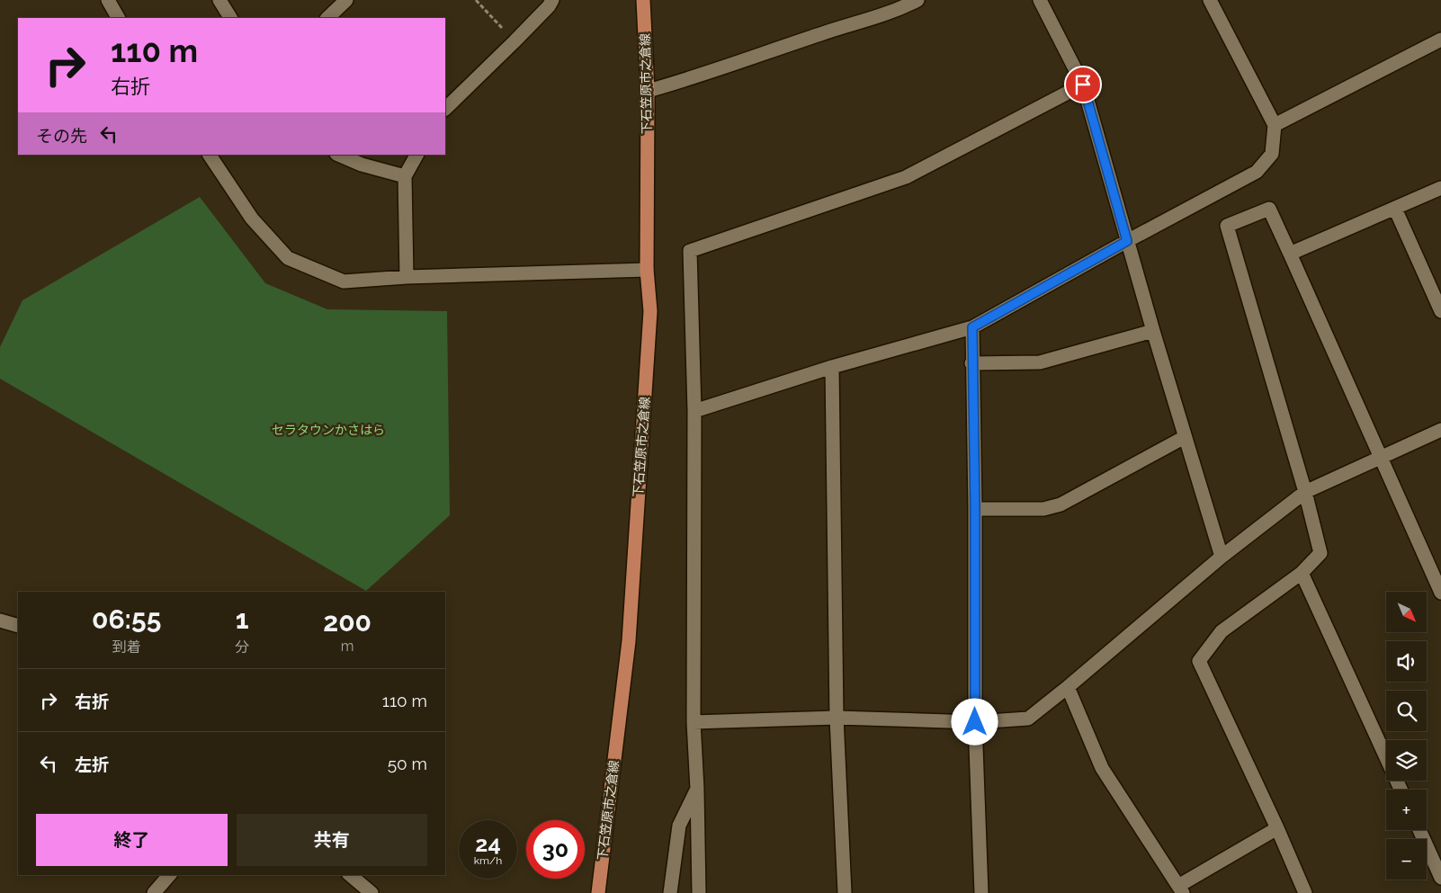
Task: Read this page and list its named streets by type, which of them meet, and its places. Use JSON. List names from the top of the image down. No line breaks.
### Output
{"streets":{"main road":["下石笠原市之倉線"]},"parks":["セラタウンかさはら"],"north":"bottom right","page":{"turn":["110 m","右折"],"then":"その先","map_buttons":["+","−"],"eta":["06:55","到着","1","分","200","m"],"list":[{"name":"右折","value":"110 m"},{"name":"左折","value":"50 m"}],"buttons":["終了","共有"],"speed":"24 km/h","limit":"30"}}
